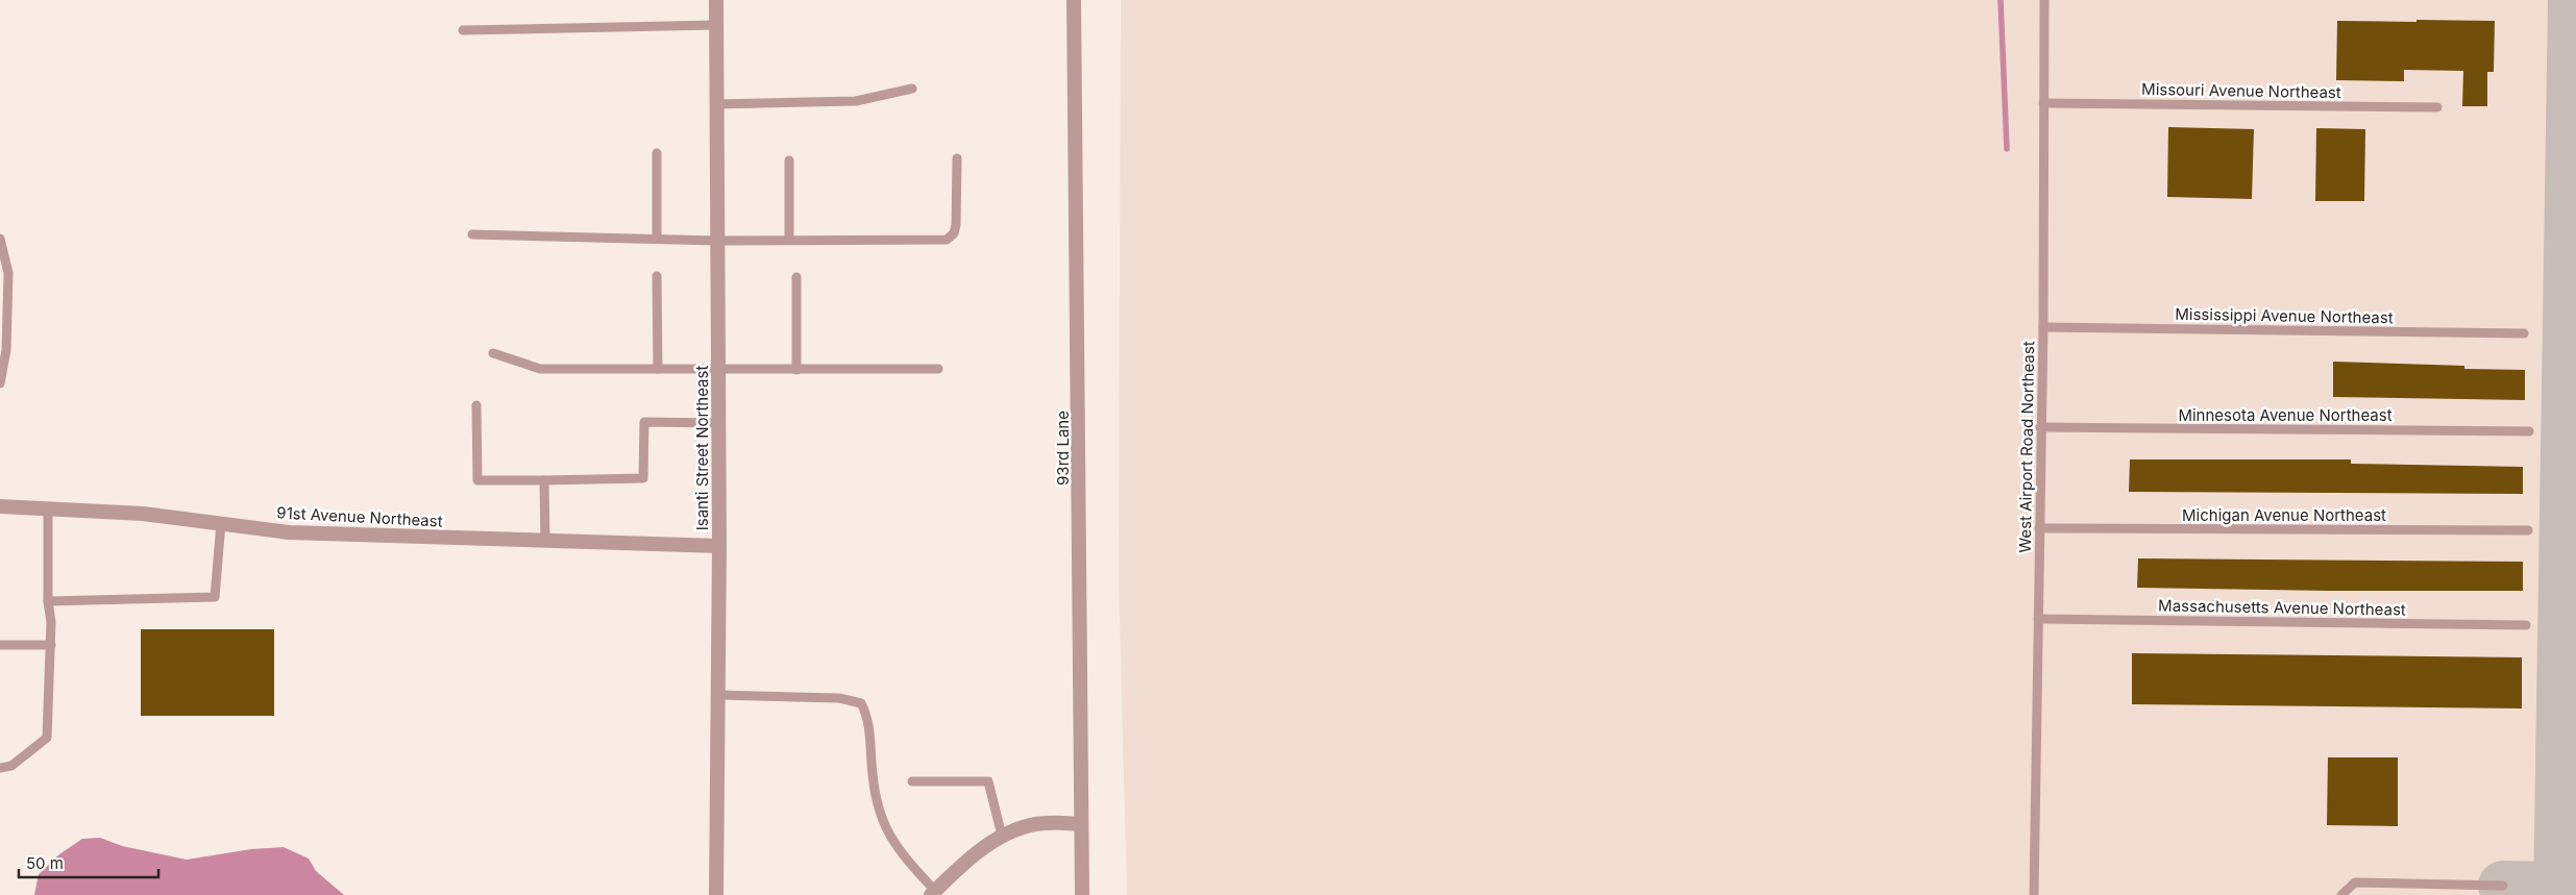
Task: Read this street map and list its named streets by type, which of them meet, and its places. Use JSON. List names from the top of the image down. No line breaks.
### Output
{"streets":{"street":["Isanti Street Northeast","93rd Lane","91st Avenue Northeast"],"lane":["Missouri Avenue Northeast","Mississippi Avenue Northeast","Minnesota Avenue Northeast","West Airport Road Northeast","Michigan Avenue Northeast","Massachusetts Avenue Northeast"]},"crossings":[["Missouri Avenue Northeast","West Airport Road Northeast"],["Mississippi Avenue Northeast","West Airport Road Northeast"],["Minnesota Avenue Northeast","West Airport Road Northeast"],["West Airport Road Northeast","Michigan Avenue Northeast"],["West Airport Road Northeast","Massachusetts Avenue Northeast"],["Isanti Street Northeast","91st Avenue Northeast"]],"scale_bar":"50 m"}
